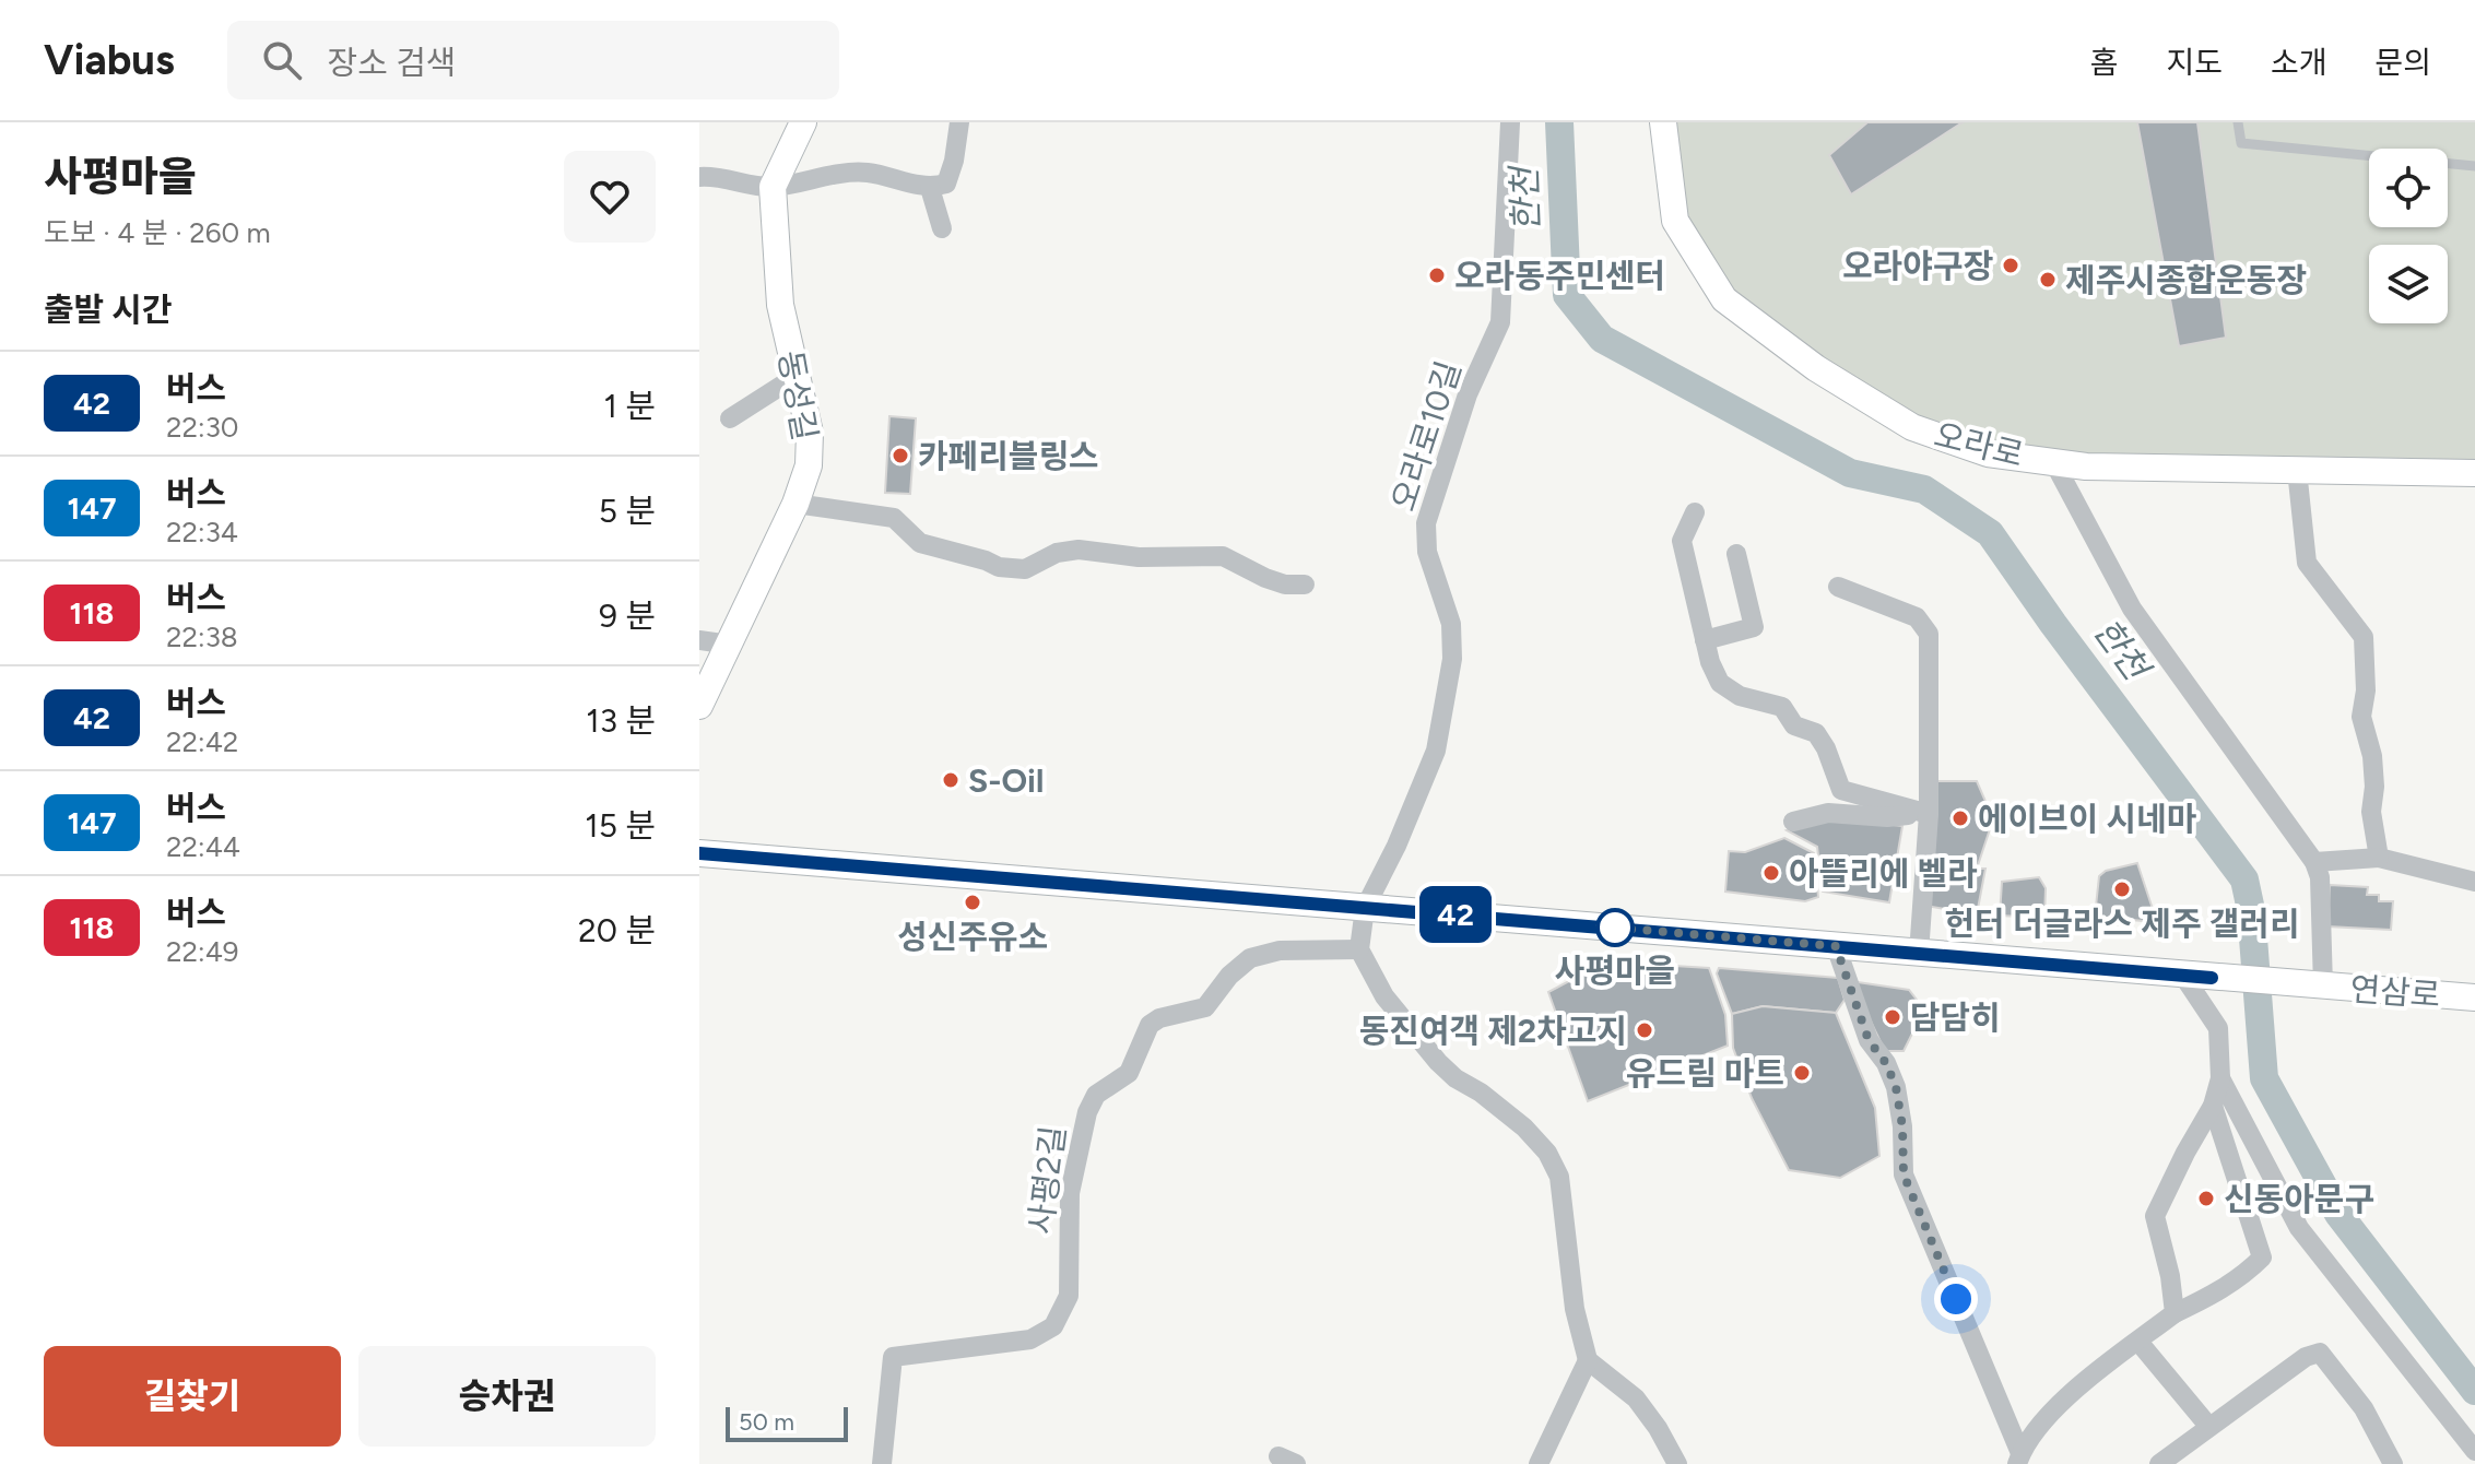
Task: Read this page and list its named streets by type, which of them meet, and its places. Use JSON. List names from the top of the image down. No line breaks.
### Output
{"streets":{"main road":["동성길","오라로","연삼로"],"street":["오라로10길","사평2길"]},"crossings":[["오라로10길","사평2길"]],"water":["한천"],"places":["오라야구장","오라동주민센터","제주시종합운동장","카페리블링스","S-Oil","에이브이 시네마","아뜰리에 벨라","헌터 더글라스 제주 갤러리","성신주유소","사평마을","담담히","동진여객 제2차고지","유드림 마트","신동아문구"],"lines":["bus line 42"],"scale_bar":"50 m","page":{"header":"Viabus","search":"장소 검색","nav":["홈","지도","소개","문의"],"heading":[["사평마을","도보 · 4 분 · 260 m"],"출발 시간"],"on_map":"42","list":[{"mark":"42","name":"버스","note":"22:30","value":"1 분"},{"mark":"147","name":"버스","note":"22:34","value":"5 분"},{"mark":"118","name":"버스","note":"22:38","value":"9 분"},{"mark":"42","name":"버스","note":"22:42","value":"13 분"},{"mark":"147","name":"버스","note":"22:44","value":"15 분"},{"mark":"118","name":"버스","note":"22:49","value":"20 분"}],"buttons":["길찾기","승차권"],"scale":"50 m"}}
